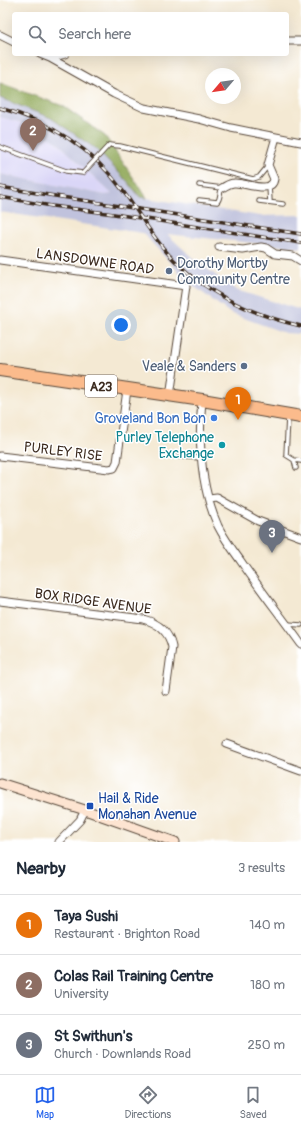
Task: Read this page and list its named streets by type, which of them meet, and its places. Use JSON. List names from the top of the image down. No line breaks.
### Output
{"streets":{"highway":["A23"],"street":["LANSDOWNE ROAD","PURLEY RISE","BOX RIDGE AVENUE"]},"crossings":[["LANSDOWNE ROAD","A23"],["A23","PURLEY RISE"]],"places":{"other":["Dorothy Mortby Community Centre","Veale & Sanders","Groveland Bon Bon","Purley Telephone Exchange"],"transit":["Hail & Ride Monahan Avenue"]},"north":"bottom left","page":{"search":"Search here","pins":["2","1","3"],"heading":["Nearby","3 results"],"list":[{"mark":"1","name":"Taya Sushi","note":"Restaurant · Brighton Road","value":"140 m"},{"mark":"2","name":"Colas Rail Training Centre","note":"University","value":"180 m"},{"mark":"3","name":"St Swithun's","note":"Church · Downlands Road","value":"250 m"}],"nav":["Map","Directions","Saved"]}}
